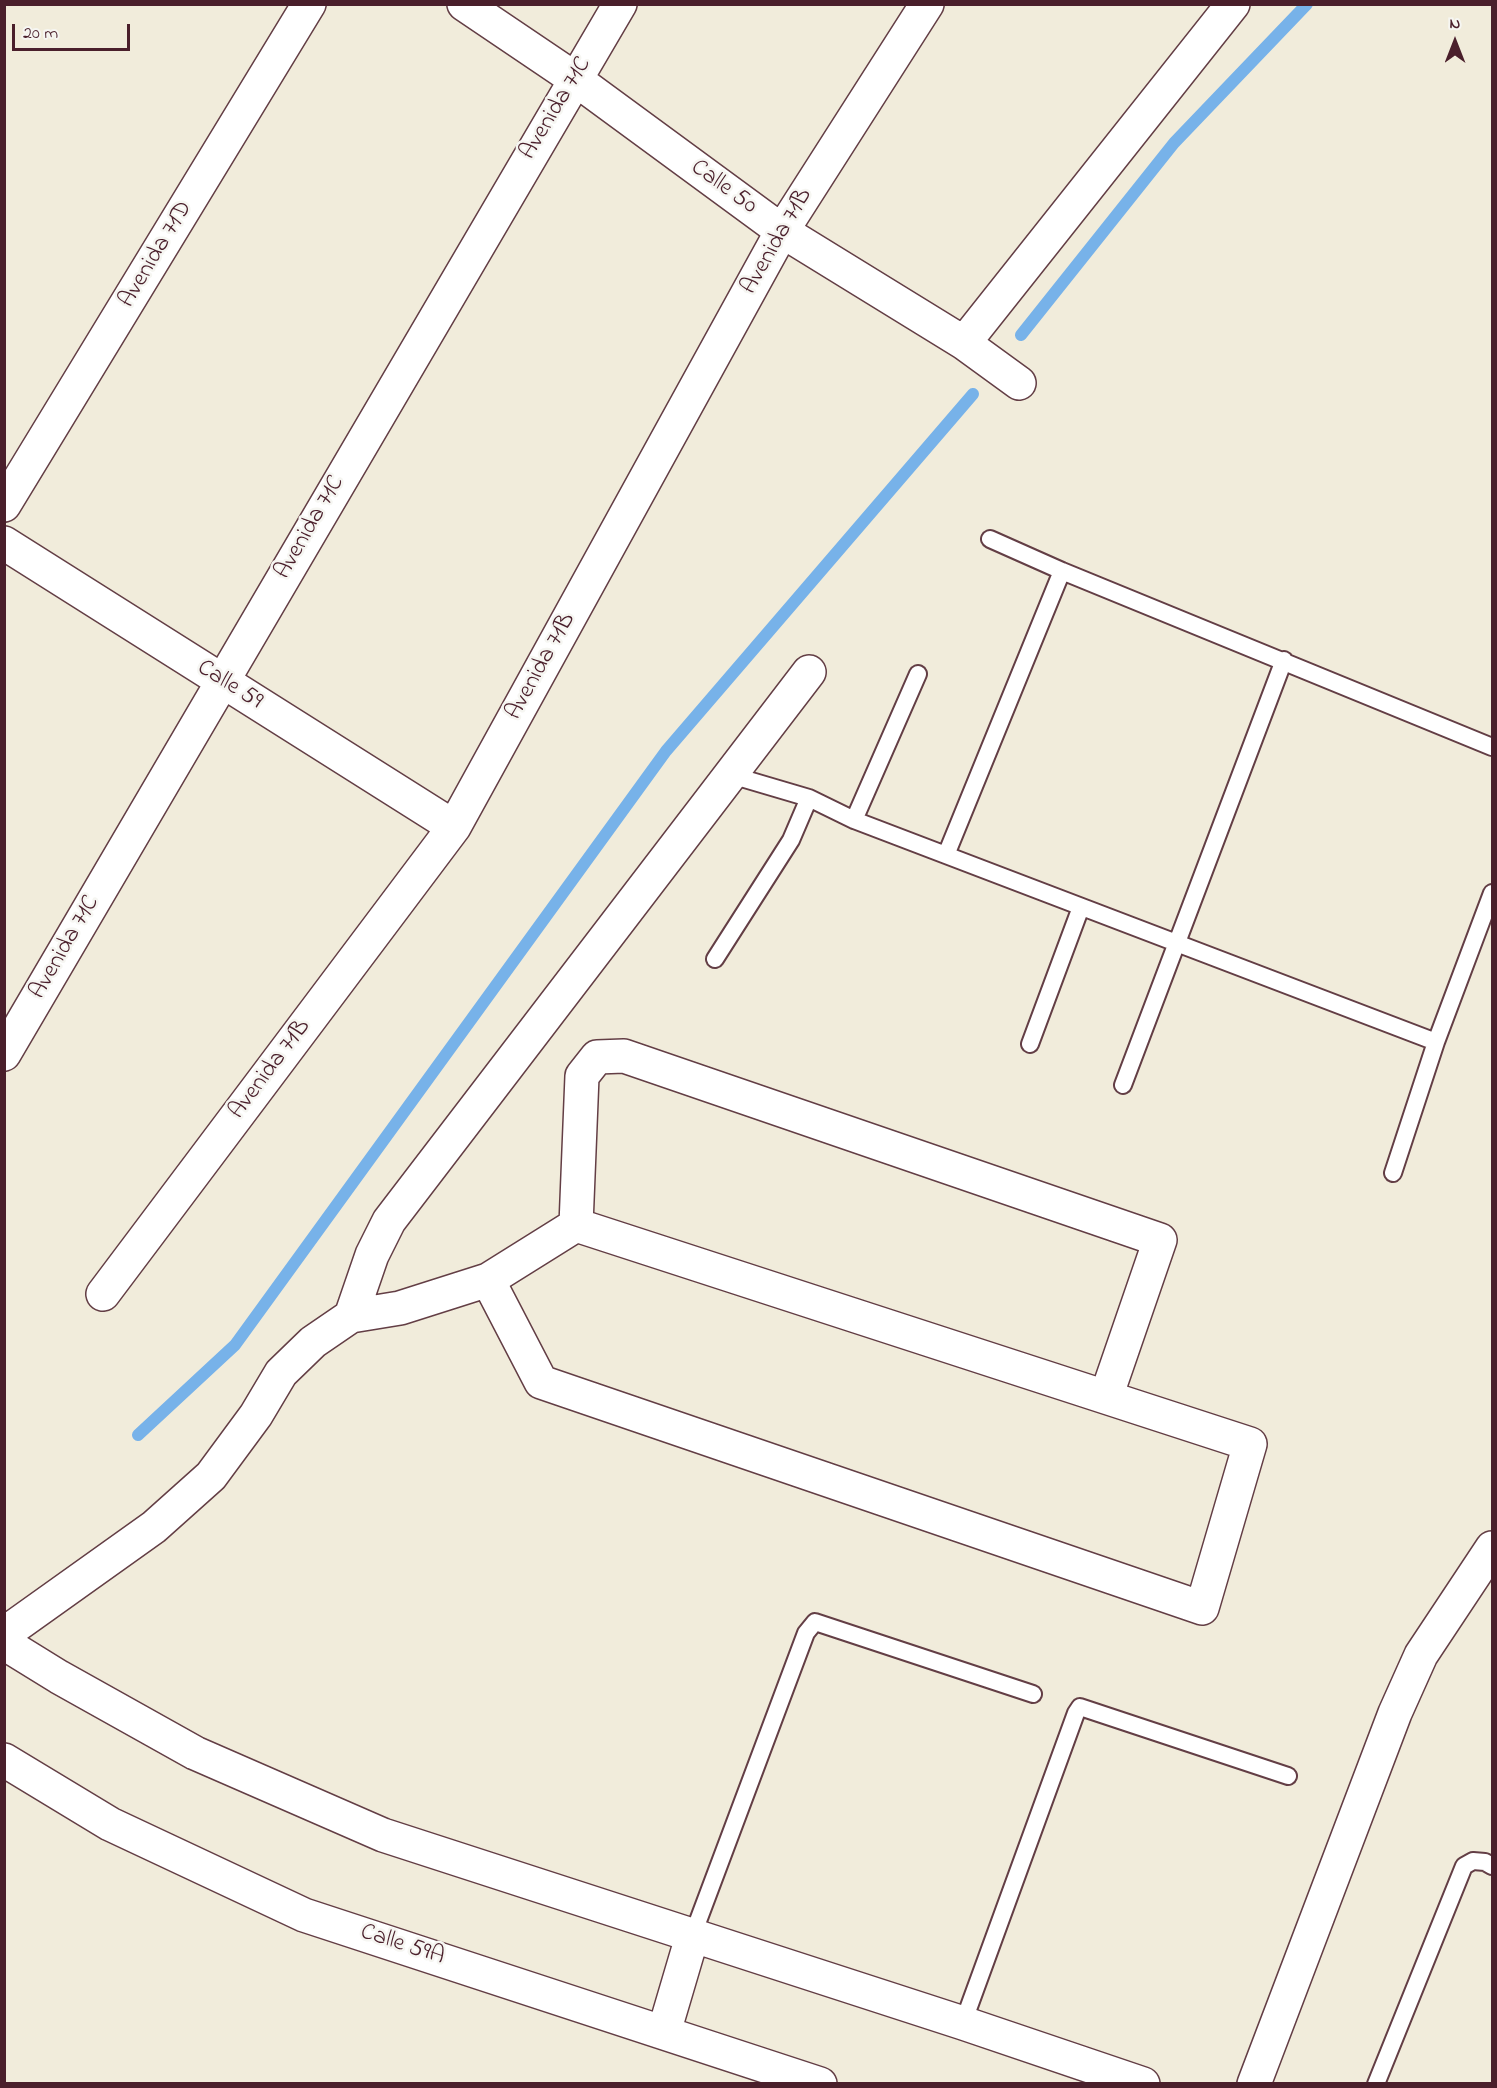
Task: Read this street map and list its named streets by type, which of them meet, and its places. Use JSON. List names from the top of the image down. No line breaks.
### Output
{"streets":{"street":["Avenida 71C","Calle 50","Avenida 71B","Avenida 71D","Calle 59","Calle 59A"]},"crossings":[["Avenida 71C","Calle 50"],["Avenida 71C","Calle 59"],["Calle 50","Avenida 71B"],["Avenida 71B","Calle 59"]],"scale_bar":"20 m","north":"top"}
